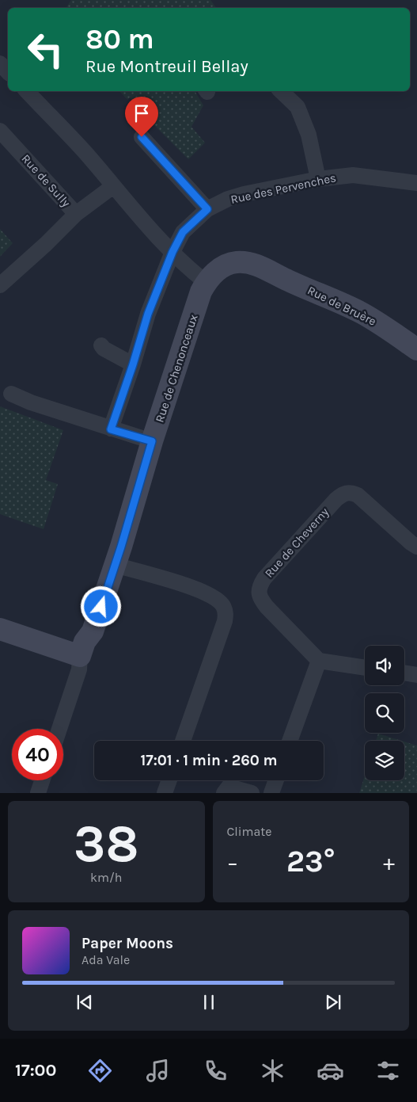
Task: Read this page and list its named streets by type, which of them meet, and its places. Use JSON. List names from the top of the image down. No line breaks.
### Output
{"streets":{"street":["Rue de Sully","Rue des Pervenches","Rue de Bruère","Rue de Chenonceaux","Rue de Cheverny"]},"crossings":[["Rue de Bruère","Rue de Chenonceaux"]],"page":{"turn":["80 m","Rue Montreuil Bellay"],"limit":"40","trip":"17:01 · 1 min · 260 m","tile":[["38","km/h"],"Climate"],"heat":["−","23°","+"],"song":["Paper Moons","Ada Vale"],"tabs":"17:00"}}
